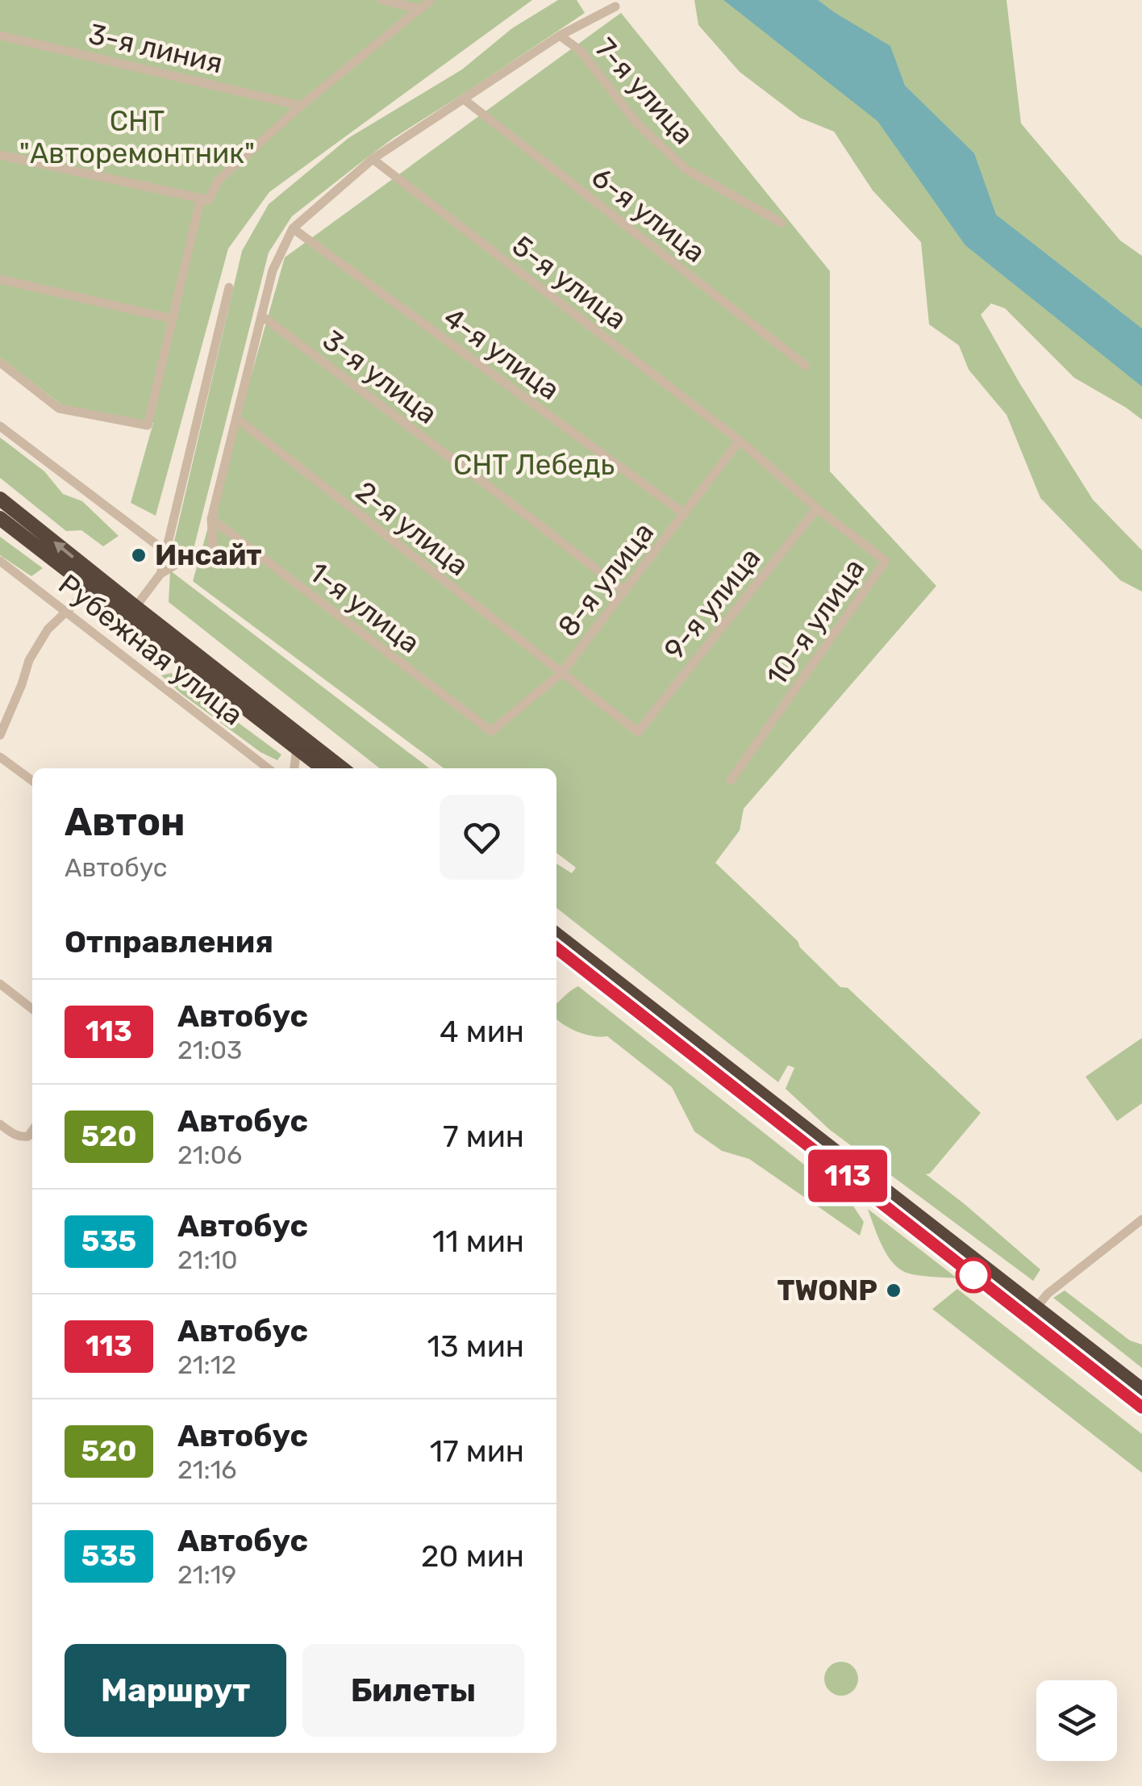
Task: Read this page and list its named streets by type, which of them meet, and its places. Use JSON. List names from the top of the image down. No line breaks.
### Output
{"streets":{"street":["3-я линия","7-я улица","6-я улица","5-я улица","4-я улица","3-я улица","2-я улица","8-я улица","9-я улица","1-я улица","10-я улица","Рубежная улица"]},"crossings":[["5-я улица","8-я улица"],["4-я улица","8-я улица"],["3-я улица","8-я улица"],["2-я улица","8-я улица"],["2-я улица","9-я улица"],["8-я улица","9-я улица"],["8-я улица","1-я улица"],["9-я улица","10-я улица"]],"parks":["СНТ \"Авторемонтник\"","СНТ Лебедь"],"places":["Инсайт","TWONP"],"lines":["bus line 113"],"page":{"on_map":"113","heading":[["Автон","Автобус"],"Отправления"],"list":[{"mark":"113","name":"Автобус","note":"21:03","value":"4 мин"},{"mark":"520","name":"Автобус","note":"21:06","value":"7 мин"},{"mark":"535","name":"Автобус","note":"21:10","value":"11 мин"},{"mark":"113","name":"Автобус","note":"21:12","value":"13 мин"},{"mark":"520","name":"Автобус","note":"21:16","value":"17 мин"},{"mark":"535","name":"Автобус","note":"21:19","value":"20 мин"}],"buttons":["Маршрут","Билеты"]}}
